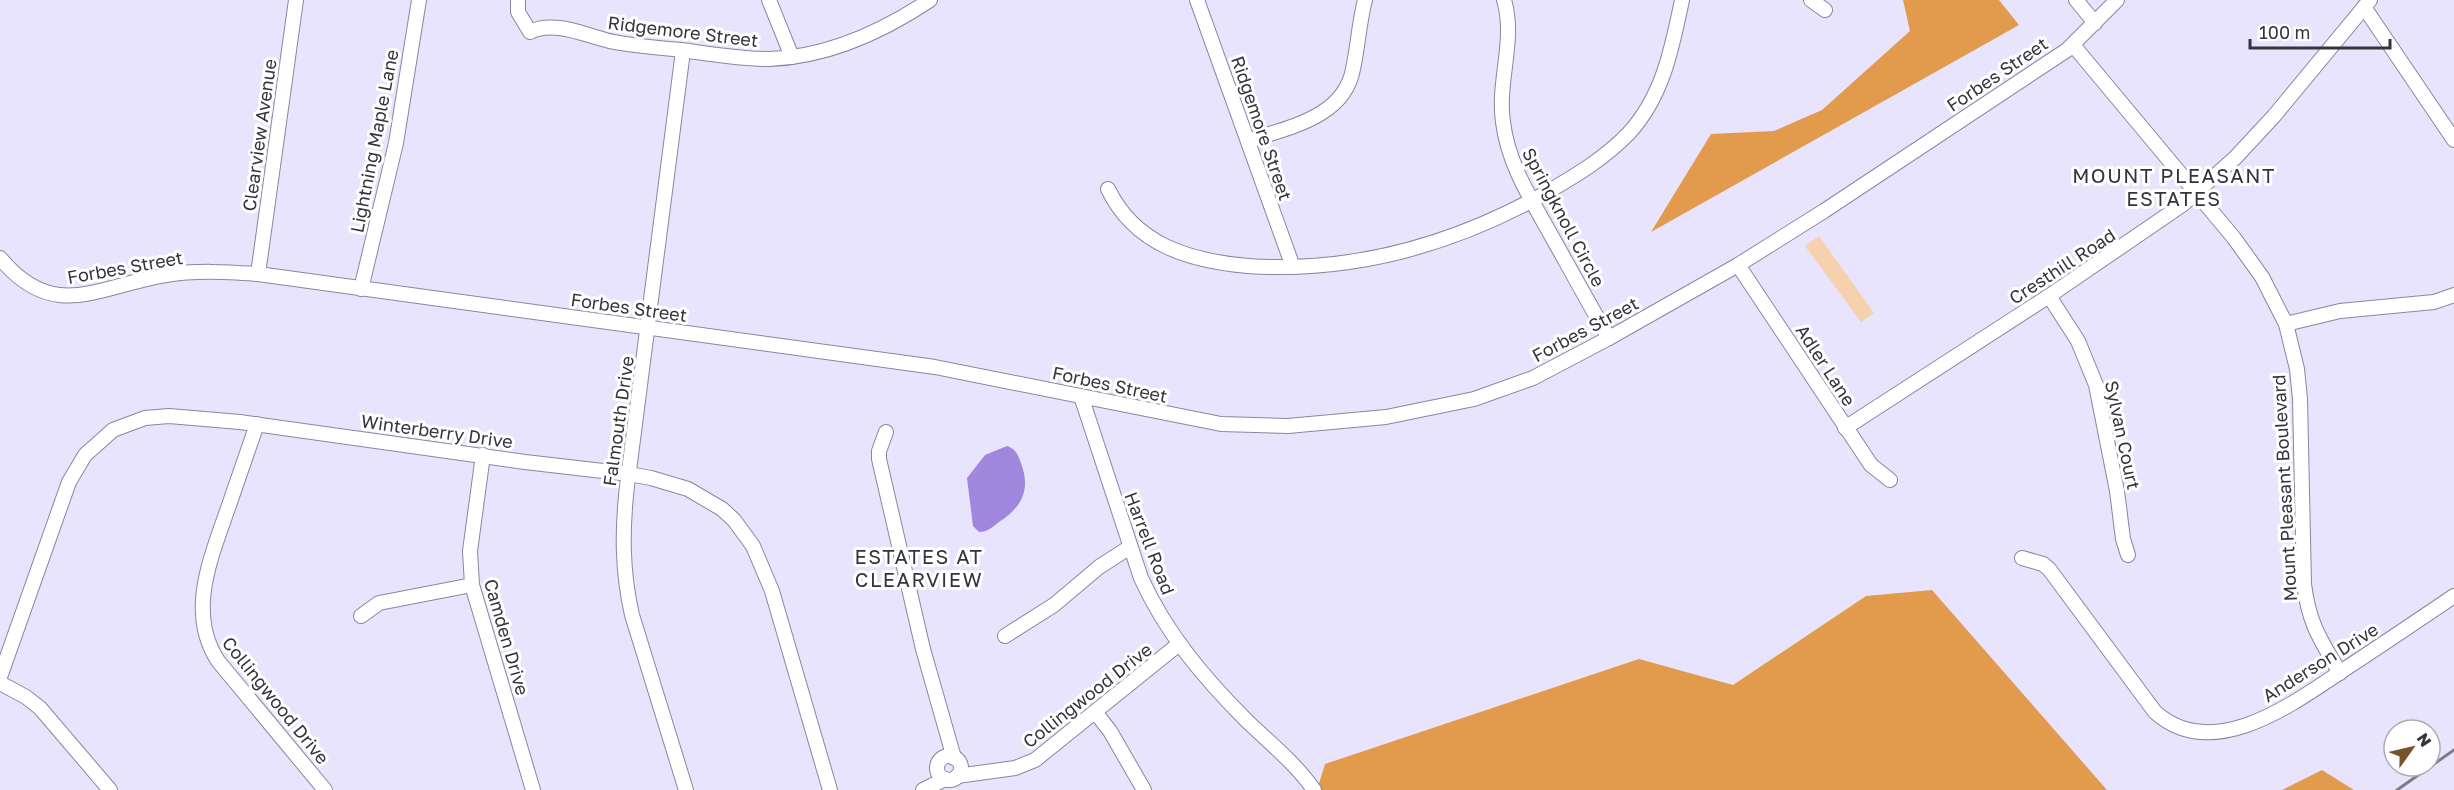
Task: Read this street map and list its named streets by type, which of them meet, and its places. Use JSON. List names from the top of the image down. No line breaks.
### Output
{"streets":{"street":["Ridgemore Street","Forbes Street","Clearview Avenue","Lightning Maple Lane","Springknoll Circle","Cresthill Road","Adler Lane","Falmouth Drive","Winterberry Drive","Sylvan Court","Mount Pleasant Boulevard","Harrell Road","Camden Drive","Anderson Drive","Collingwood Drive"]},"crossings":[["Ridgemore Street","Falmouth Drive"],["Forbes Street","Clearview Avenue"],["Forbes Street","Lightning Maple Lane"],["Forbes Street","Springknoll Circle"],["Forbes Street","Adler Lane"],["Forbes Street","Falmouth Drive"],["Forbes Street","Mount Pleasant Boulevard"],["Forbes Street","Harrell Road"],["Cresthill Road","Adler Lane"],["Cresthill Road","Sylvan Court"],["Cresthill Road","Mount Pleasant Boulevard"],["Falmouth Drive","Winterberry Drive"],["Winterberry Drive","Camden Drive"],["Winterberry Drive","Collingwood Drive"],["Mount Pleasant Boulevard","Anderson Drive"],["Harrell Road","Collingwood Drive"]],"districts":["MOUNT PLEASANT ESTATES","ESTATES AT CLEARVIEW"],"scale_bar":"100 m","north":"top right"}
